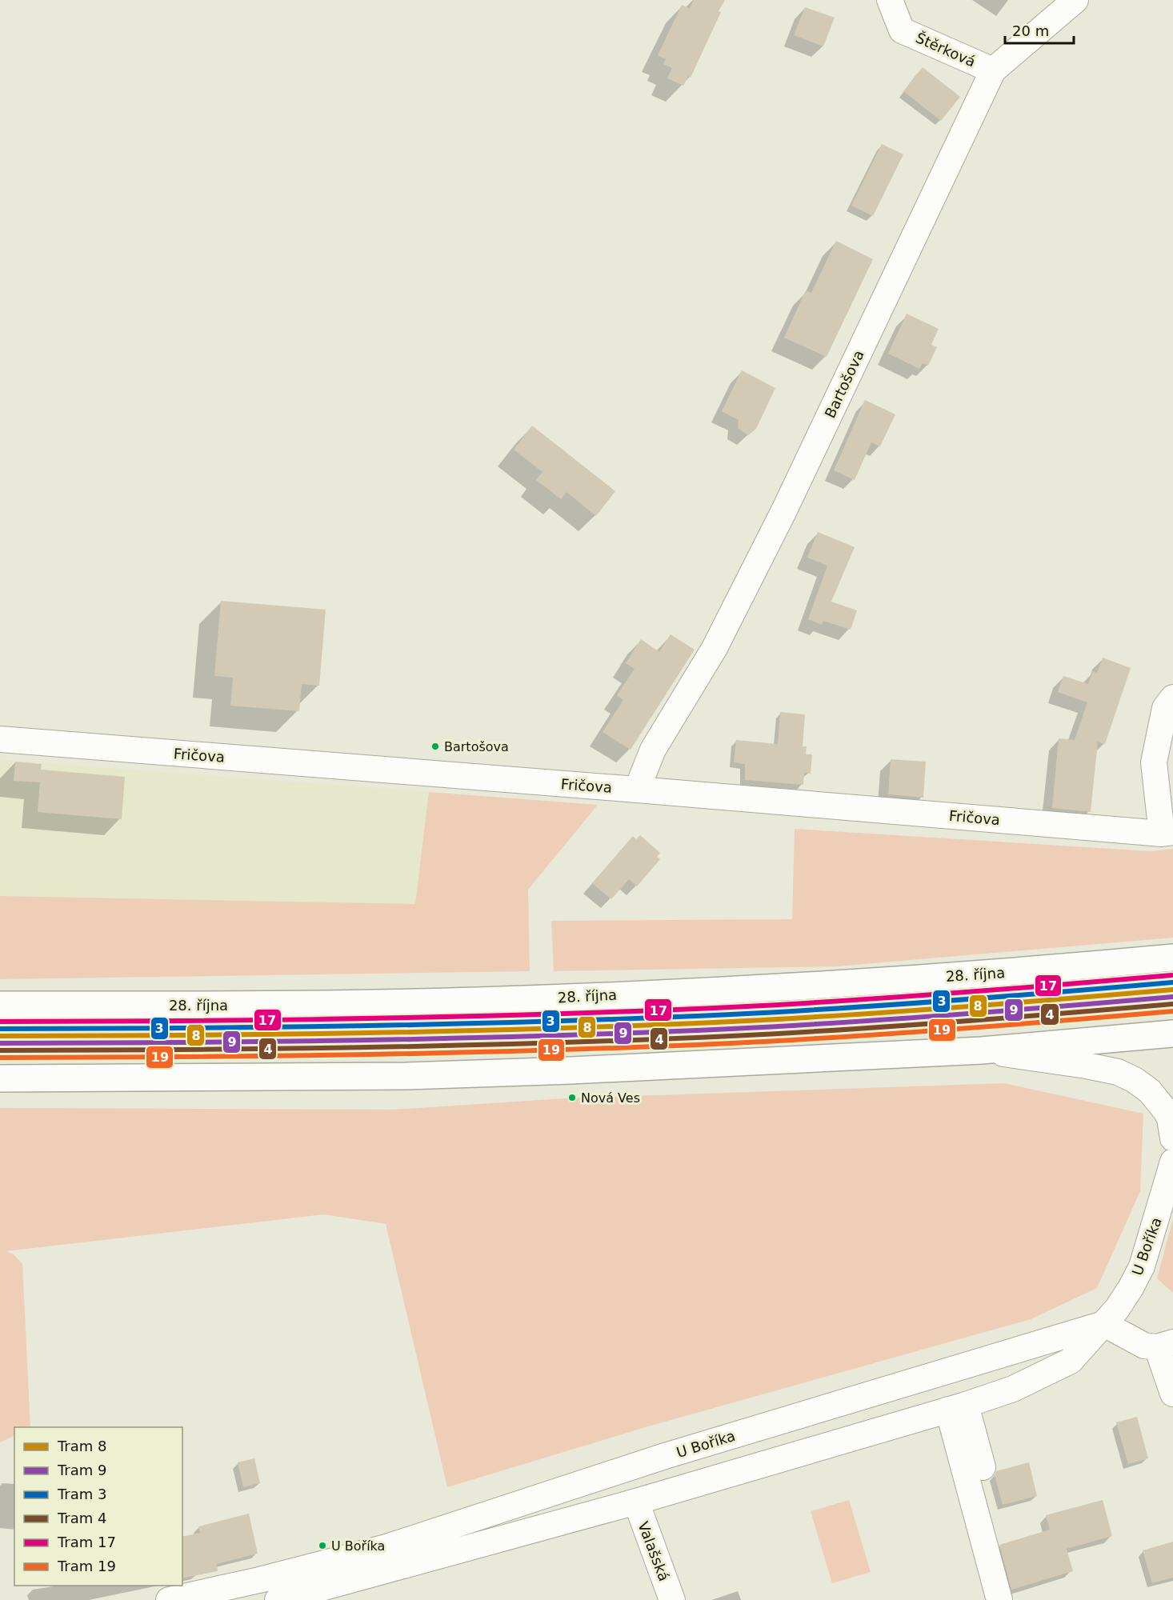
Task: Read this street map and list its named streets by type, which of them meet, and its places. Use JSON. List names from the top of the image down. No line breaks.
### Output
{"streets":{"main road":["28. října"],"street":["Štěrková","Bartošova","Fričova","U Boříka","Valašská"]},"crossings":[["Štěrková","Bartošova"],["Bartošova","Fričova"],["U Boříka","Valašská"]],"places":["Bartošova","Nová Ves","U Boříka"],"lines":["tram line 17","tram line 3","tram line 8","tram line 9","tram line 4","tram line 19"],"legend":["Tram 8","Tram 9","Tram 3","Tram 4","Tram 17","Tram 19"],"scale_bar":"20 m"}
